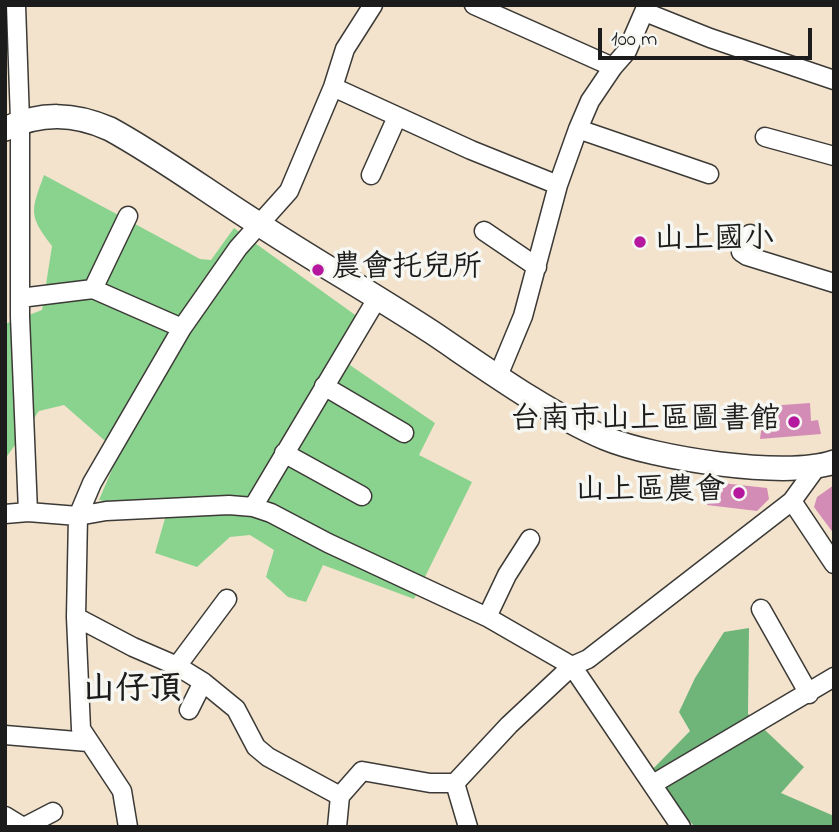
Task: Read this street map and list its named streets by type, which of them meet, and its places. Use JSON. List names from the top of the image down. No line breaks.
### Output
{"districts":["山仔頂"],"places":["山上國小","農會托兒所","台南市山上區圖書館","山上區農會"],"scale_bar":"100 m"}
